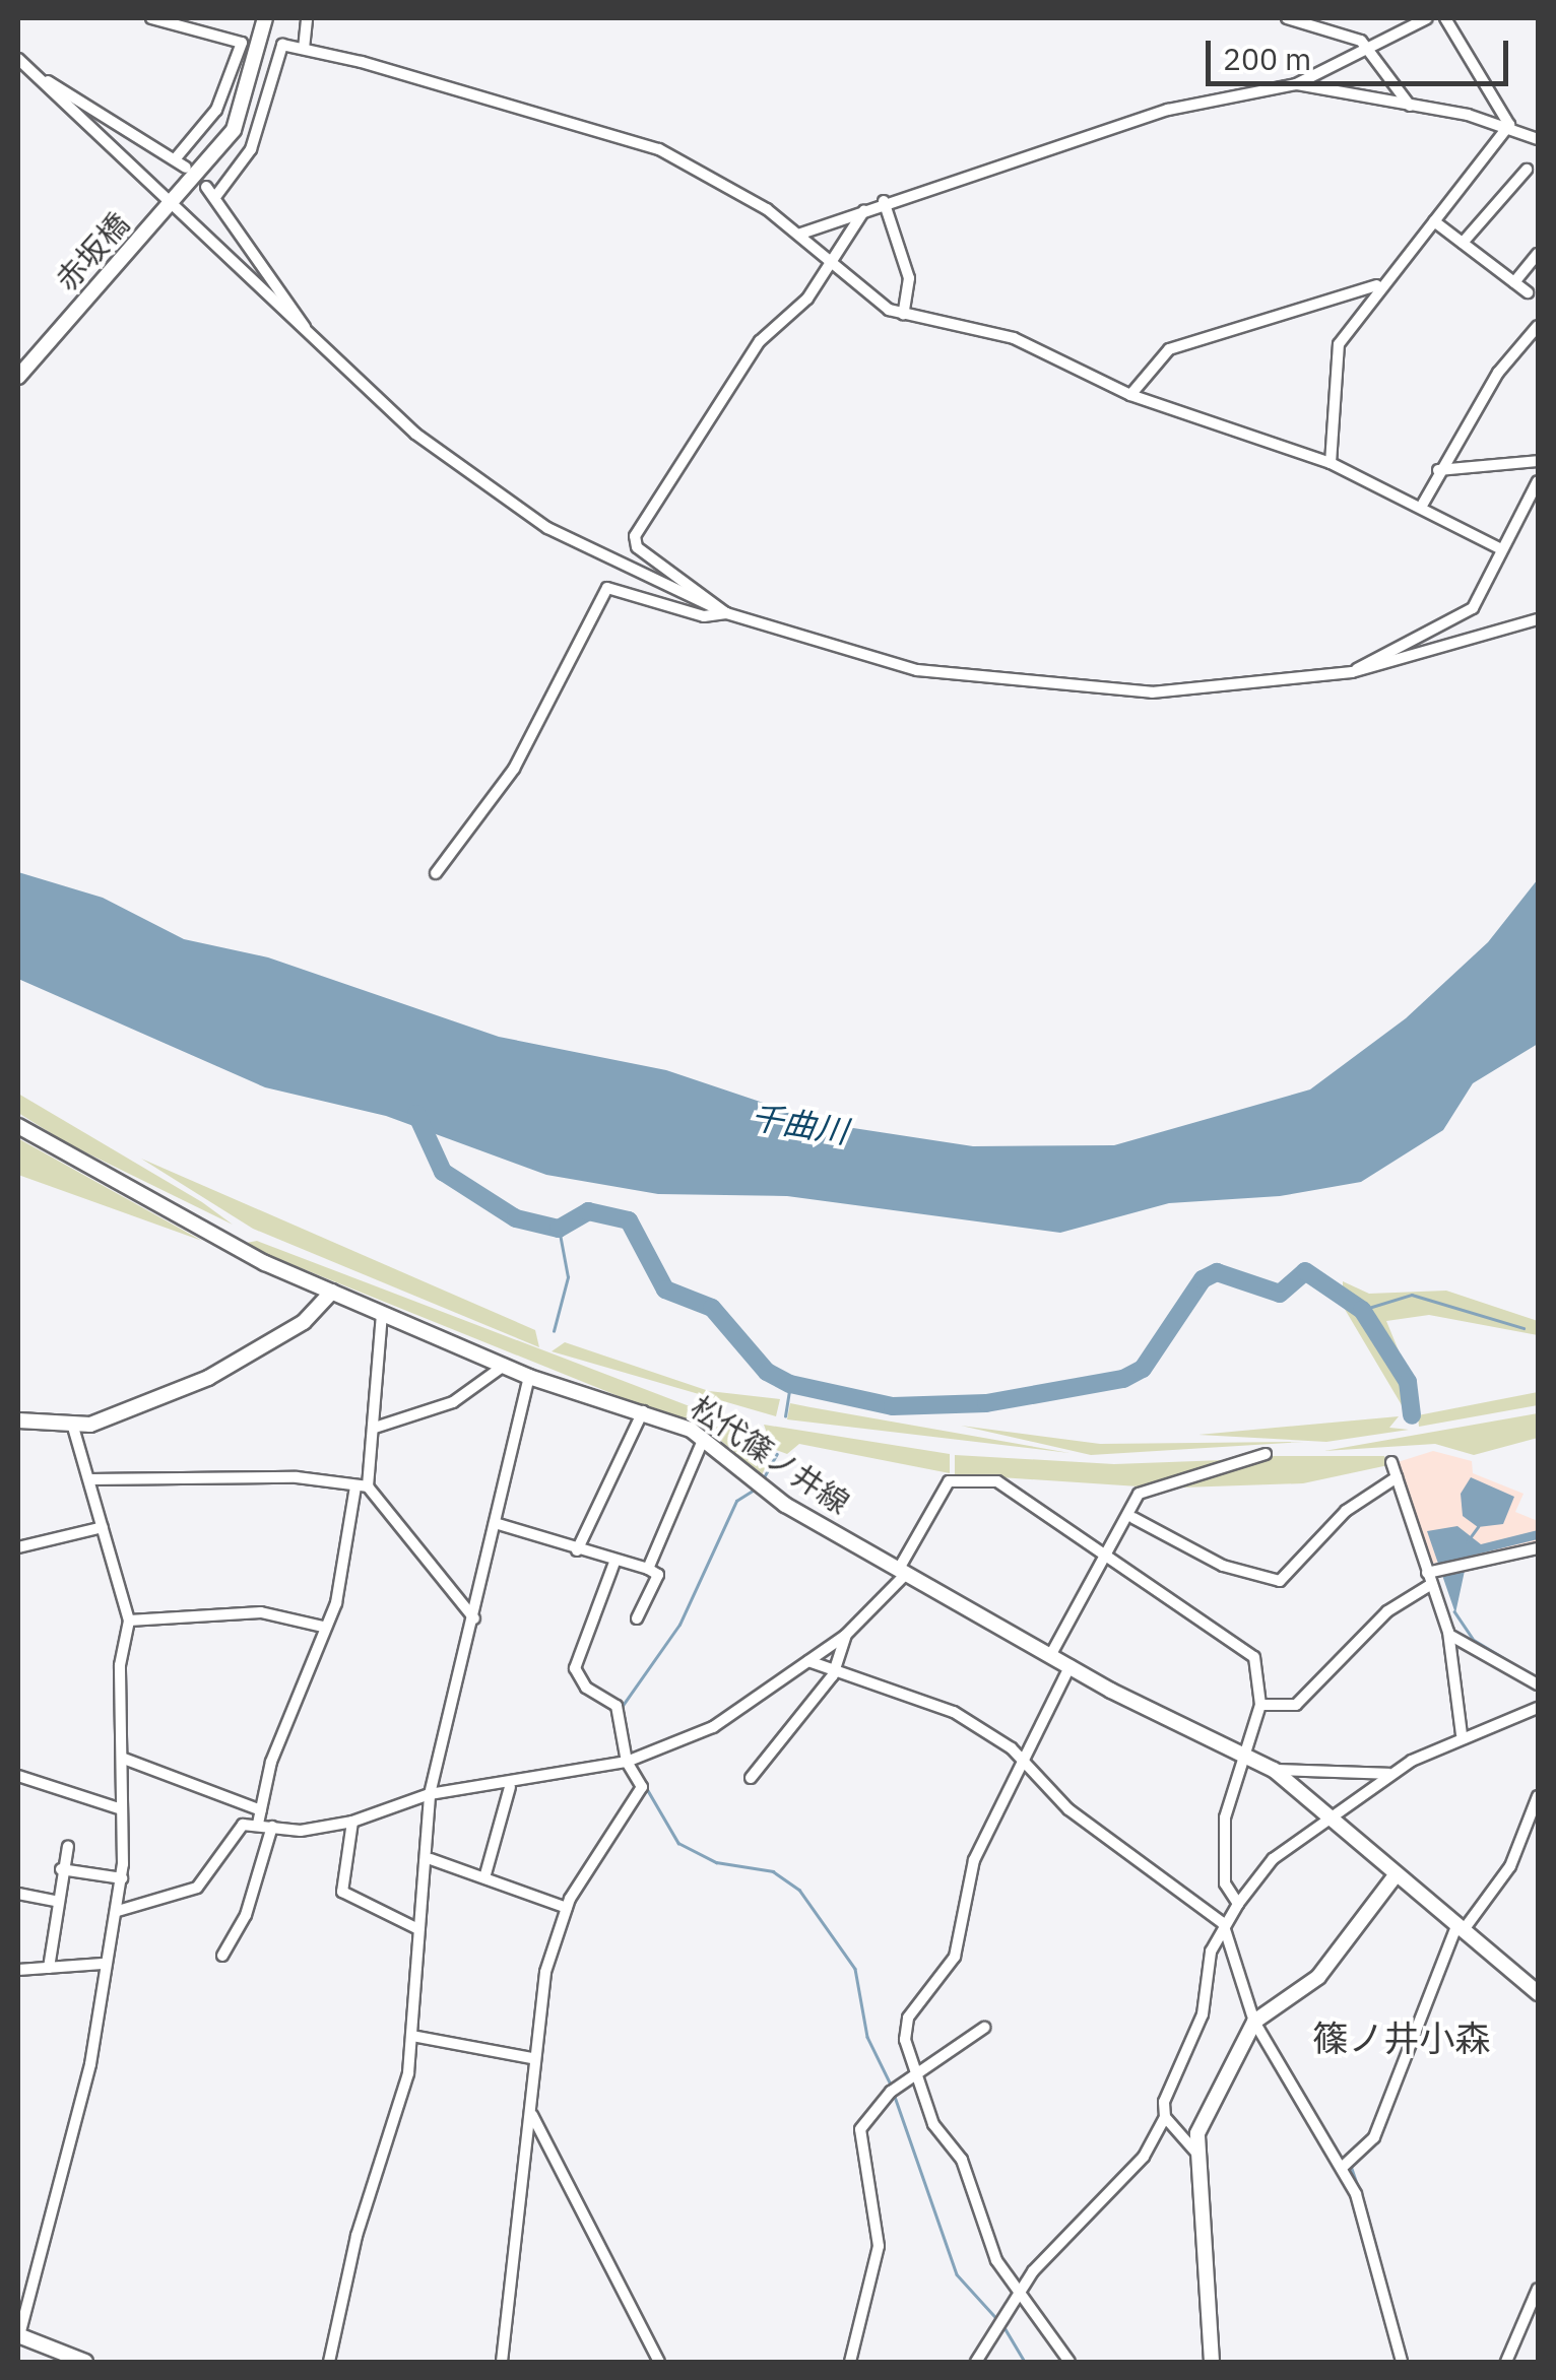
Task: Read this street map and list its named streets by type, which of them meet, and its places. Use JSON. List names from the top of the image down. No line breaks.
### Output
{"streets":{"main road":["赤坂橋","松代篠ノ井線"]},"districts":["篠ノ井小森"],"water":["千曲川"],"scale_bar":"200 m"}
